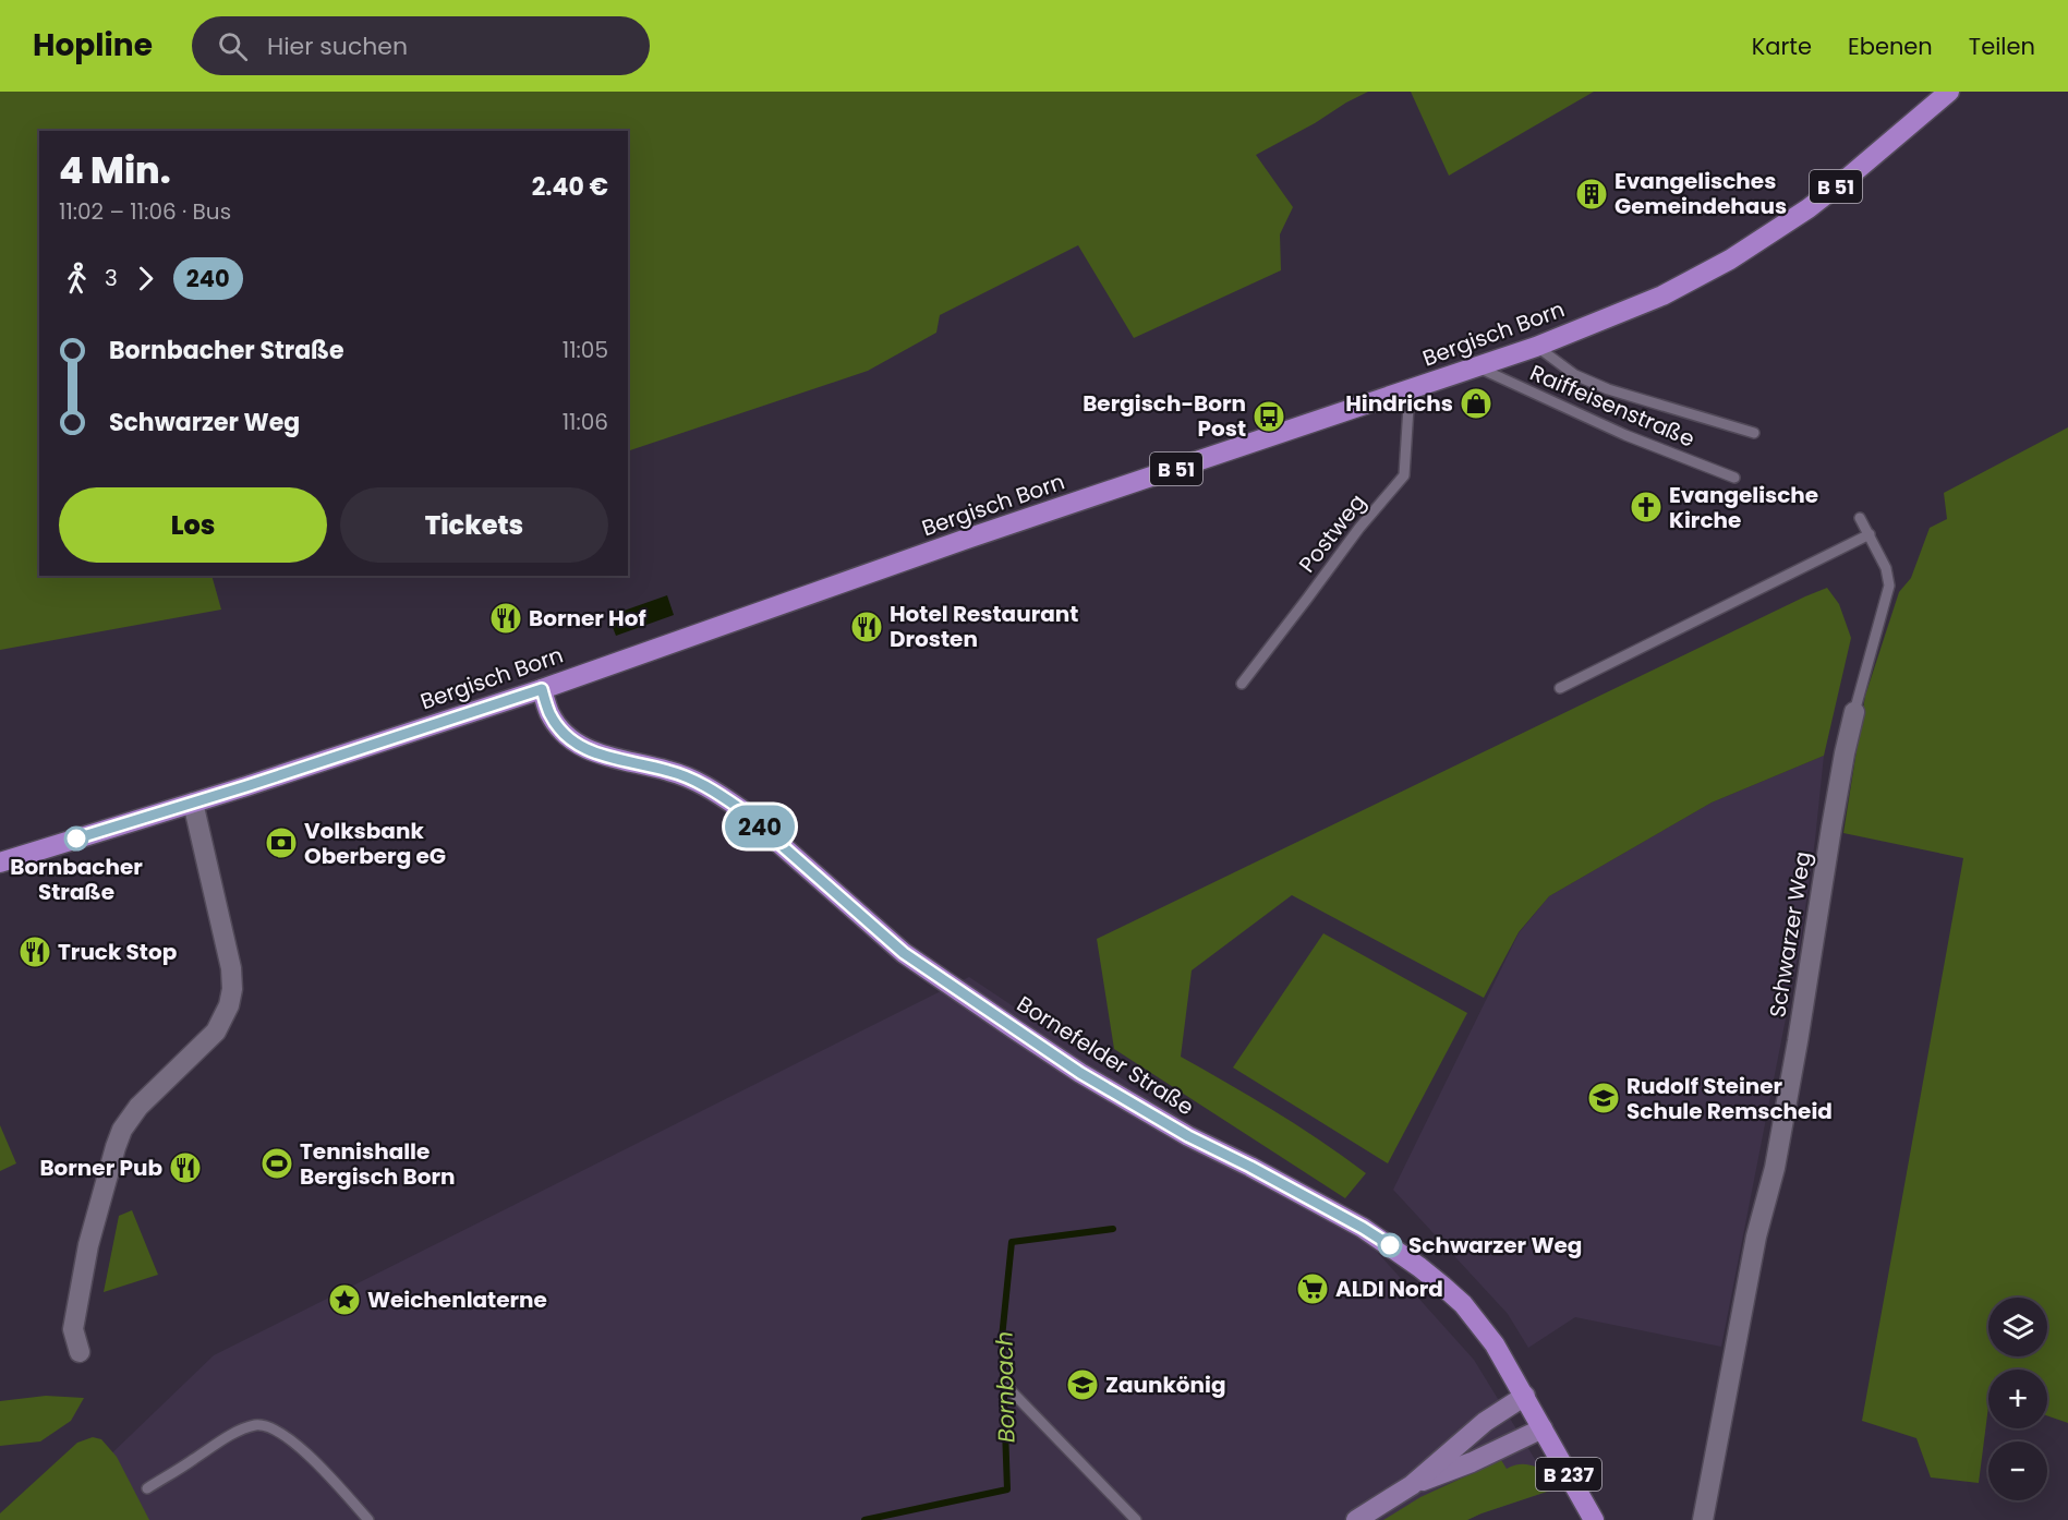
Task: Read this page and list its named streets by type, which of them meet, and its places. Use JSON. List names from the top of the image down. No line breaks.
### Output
{"streets":{"main road":["B 51","Bergisch Born","Bornefelder Straße","B 237"],"street":["Schwarzer Weg"],"lane":["Raiffeisenstraße","Postweg"]},"crossings":[["Bergisch Born","Raiffeisenstraße"],["Bergisch Born","Postweg"],["Bergisch Born","Bornefelder Straße"]],"water":["Bornbach"],"places":{"building":["Evangelisches Gemeindehaus"],"shop":["Hindrichs"],"bus stop":["Bergisch-Born Post"],"church":["Evangelische Kirche"],"restaurant":["Borner Hof","Hotel Restaurant Drosten","Truck Stop","Borner Pub"],"other":["Bornbacher Straße","Schwarzer Weg"],"bank":["Volksbank Oberberg eG"],"school or university":["Rudolf Steiner Schule Remscheid","Zaunkönig"],"sports":["Tennishalle Bergisch Born"],"supermarket":["ALDI Nord"],"place":["Weichenlaterne"]},"lines":["bus line 240"],"page":{"header":"Hopline","search":"Hier suchen","nav":["Karte","Ebenen","Teilen"],"on_map":"240","heading":["4 Min.","11:02 – 11:06 · Bus","2.40 €"],"legs":["3","240"],"list":[{"name":"Bornbacher Straße","value":"11:05"},{"name":"Schwarzer Weg","value":"11:06"}],"buttons":["Los","Tickets"],"map_buttons":["+","−"]}}
